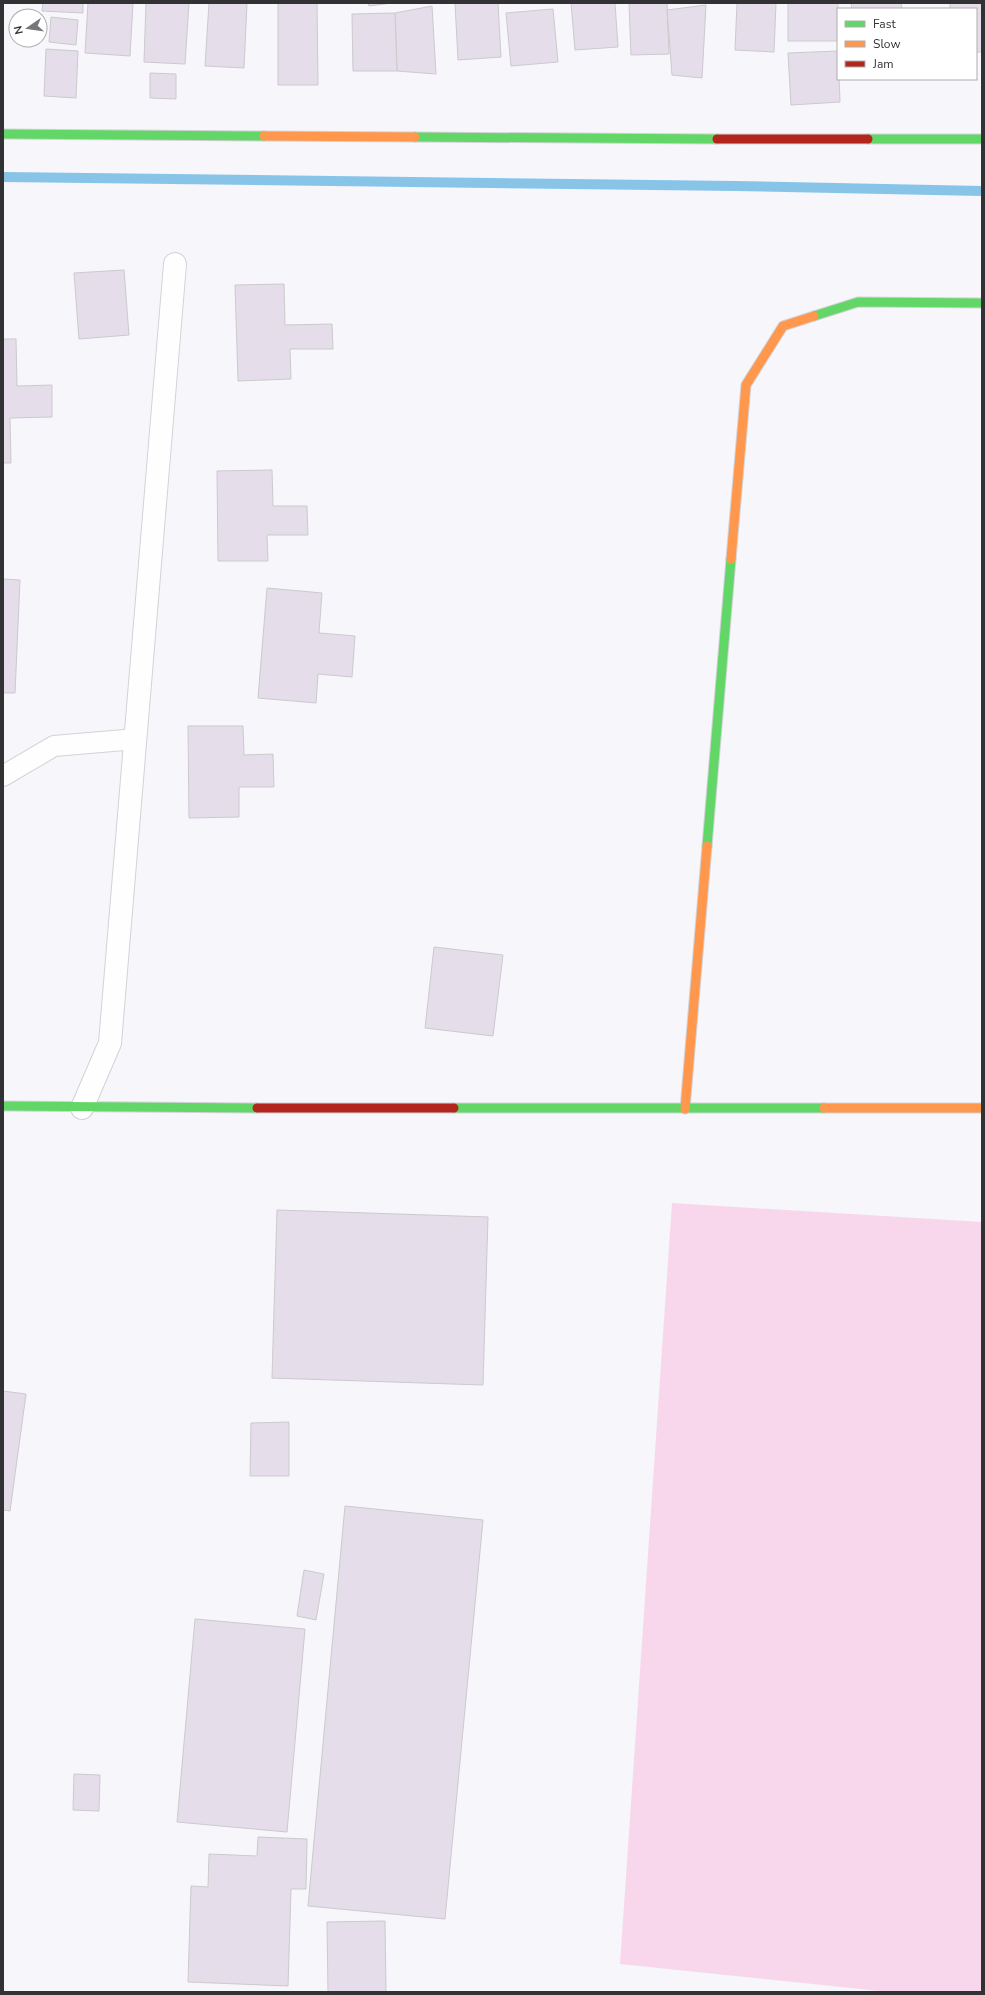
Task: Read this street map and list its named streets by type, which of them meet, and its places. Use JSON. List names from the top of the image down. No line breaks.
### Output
{"legend":["Fast","Slow","Jam"],"north":"left"}
